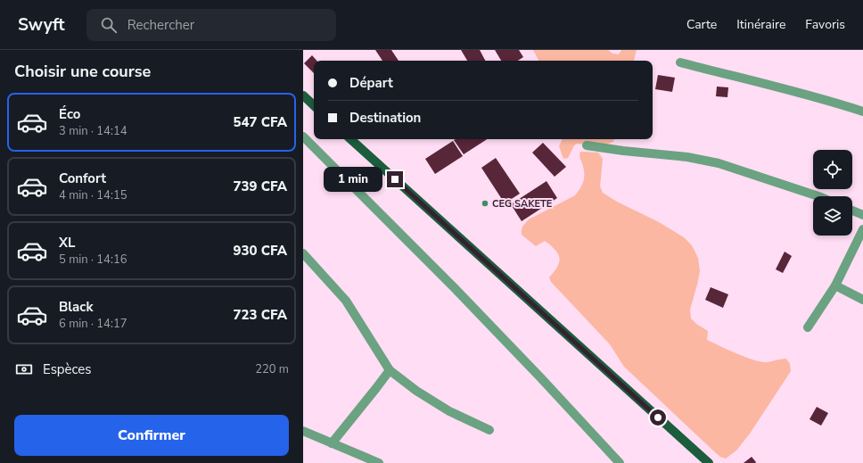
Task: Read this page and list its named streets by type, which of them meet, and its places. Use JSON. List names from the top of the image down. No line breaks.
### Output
{"places":["CEG SAKETE"],"page":{"header":"Swyft","search":"Rechercher","nav":["Carte","Itinéraire","Favoris"],"heading":"Choisir une course","banner":["Départ","Destination"],"list":[{"name":"Éco","note":"3 min · 14:14","value":"547 CFA"},{"name":"Confort","note":"4 min · 14:15","value":"739 CFA"},{"name":"XL","note":"5 min · 14:16","value":"930 CFA"},{"name":"Black","note":"6 min · 14:17","value":"723 CFA"}],"bubble":"1 min","pay":["Espèces","220 m"],"buttons":"Confirmer"}}
